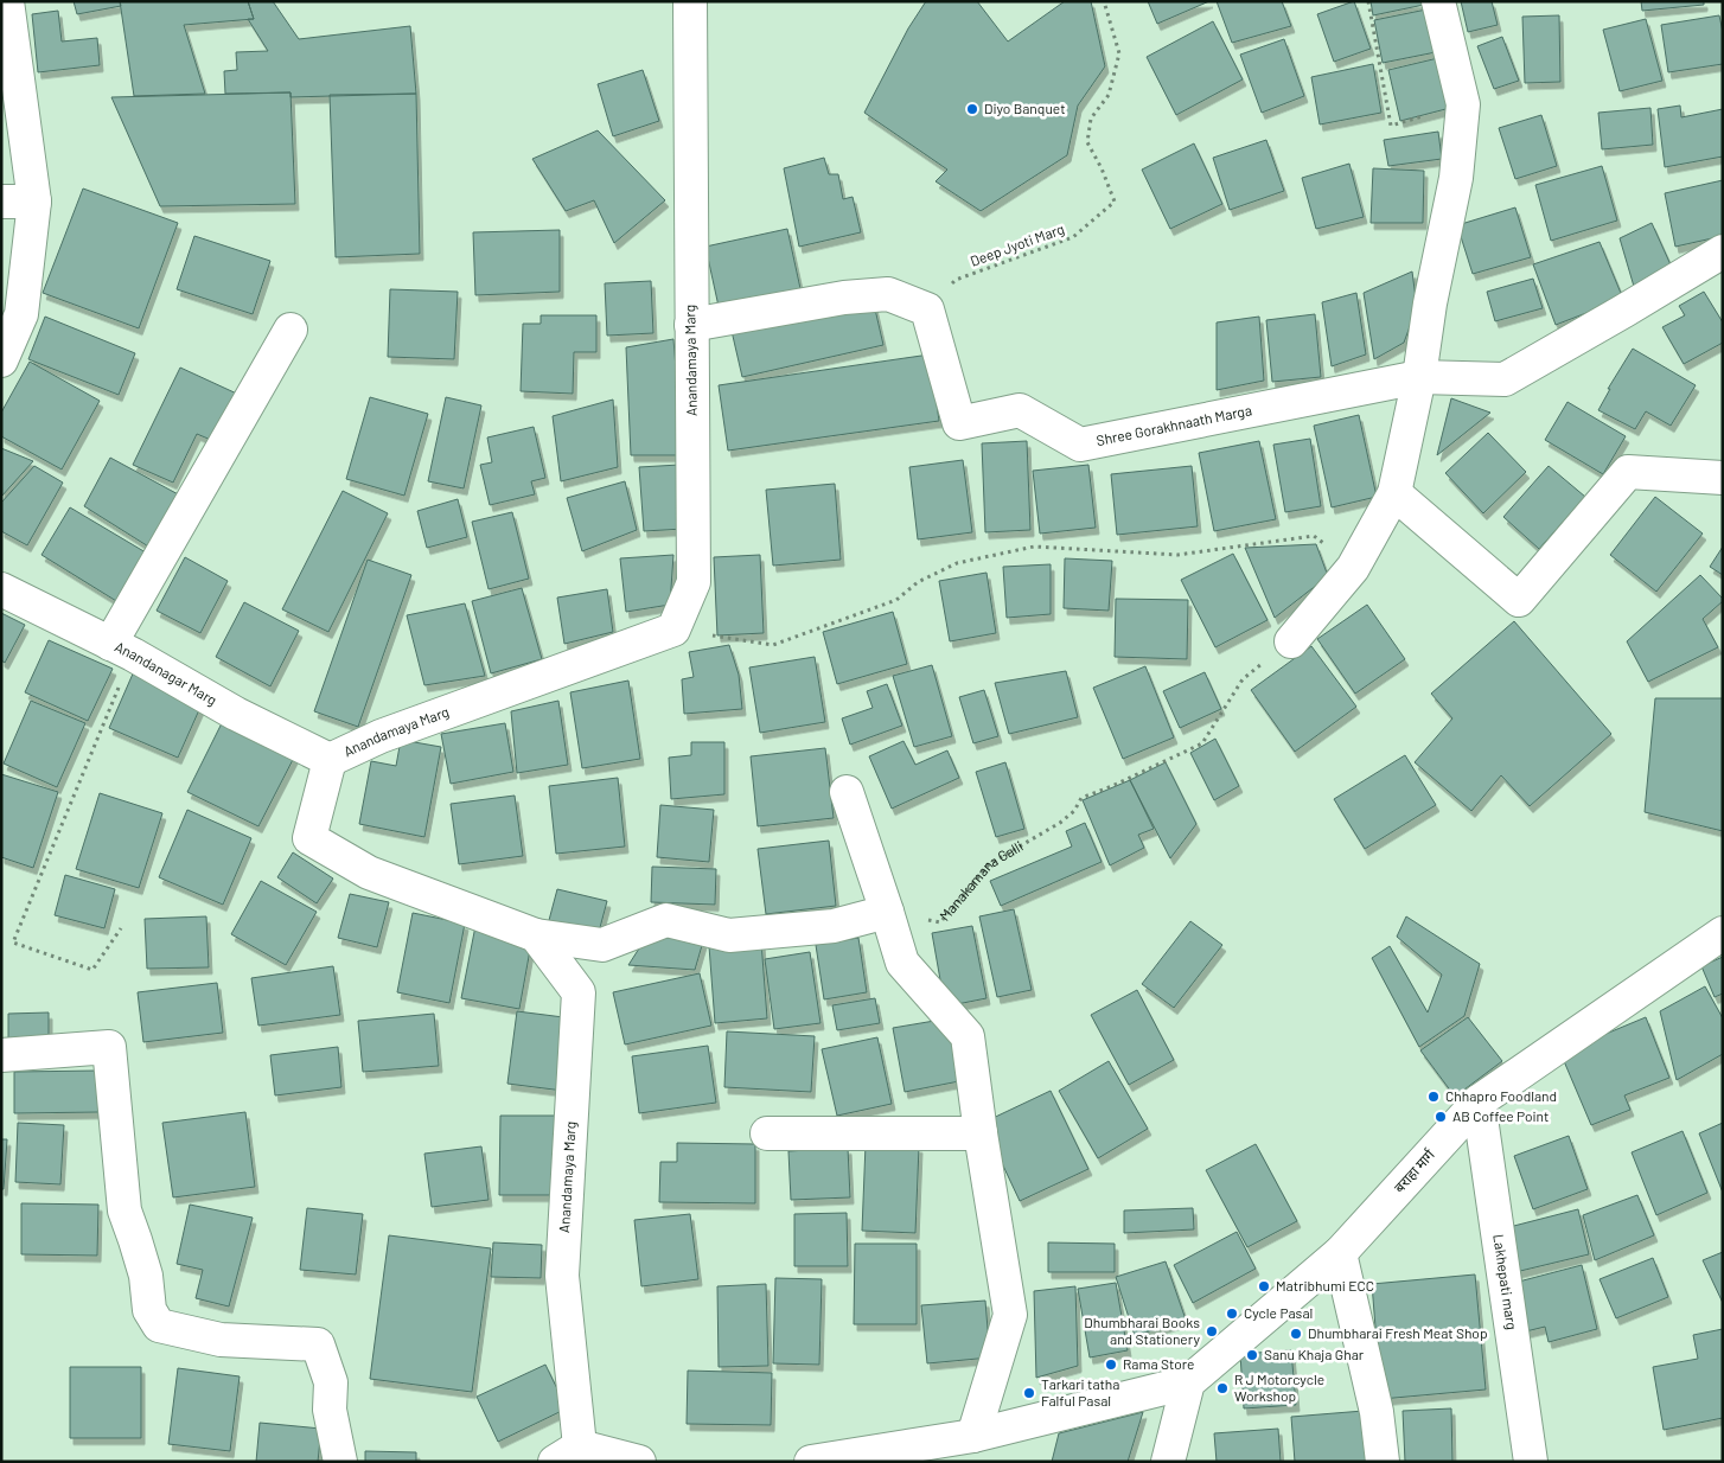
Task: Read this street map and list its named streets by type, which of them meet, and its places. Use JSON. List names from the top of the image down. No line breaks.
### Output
{"streets":{"street":["Anandamaya Marg","Shree Gorakhnaath Marga","Anandanagar Marg","बराहा मार्ग","Lakhepati marg"],"path":["Deep Jyoti Marg","Manakamana Galli"]},"crossings":[["Deep Jyoti Marg","Shree Gorakhnaath Marga"],["Anandamaya Marg","Anandanagar Marg"],["बराहा मार्ग","Lakhepati marg"]],"places":["Diyo Banquet","Chhapro Foodland","AB Coffee Point","Matribhumi ECC","Cycle Pasal","Dhumbharai Books and Stationery","Dhumbharai Fresh Meat Shop","Sanu Khaja Ghar","Rama Store","R J Motorcycle Workshop","Tarkari tatha Falful Pasal"]}
